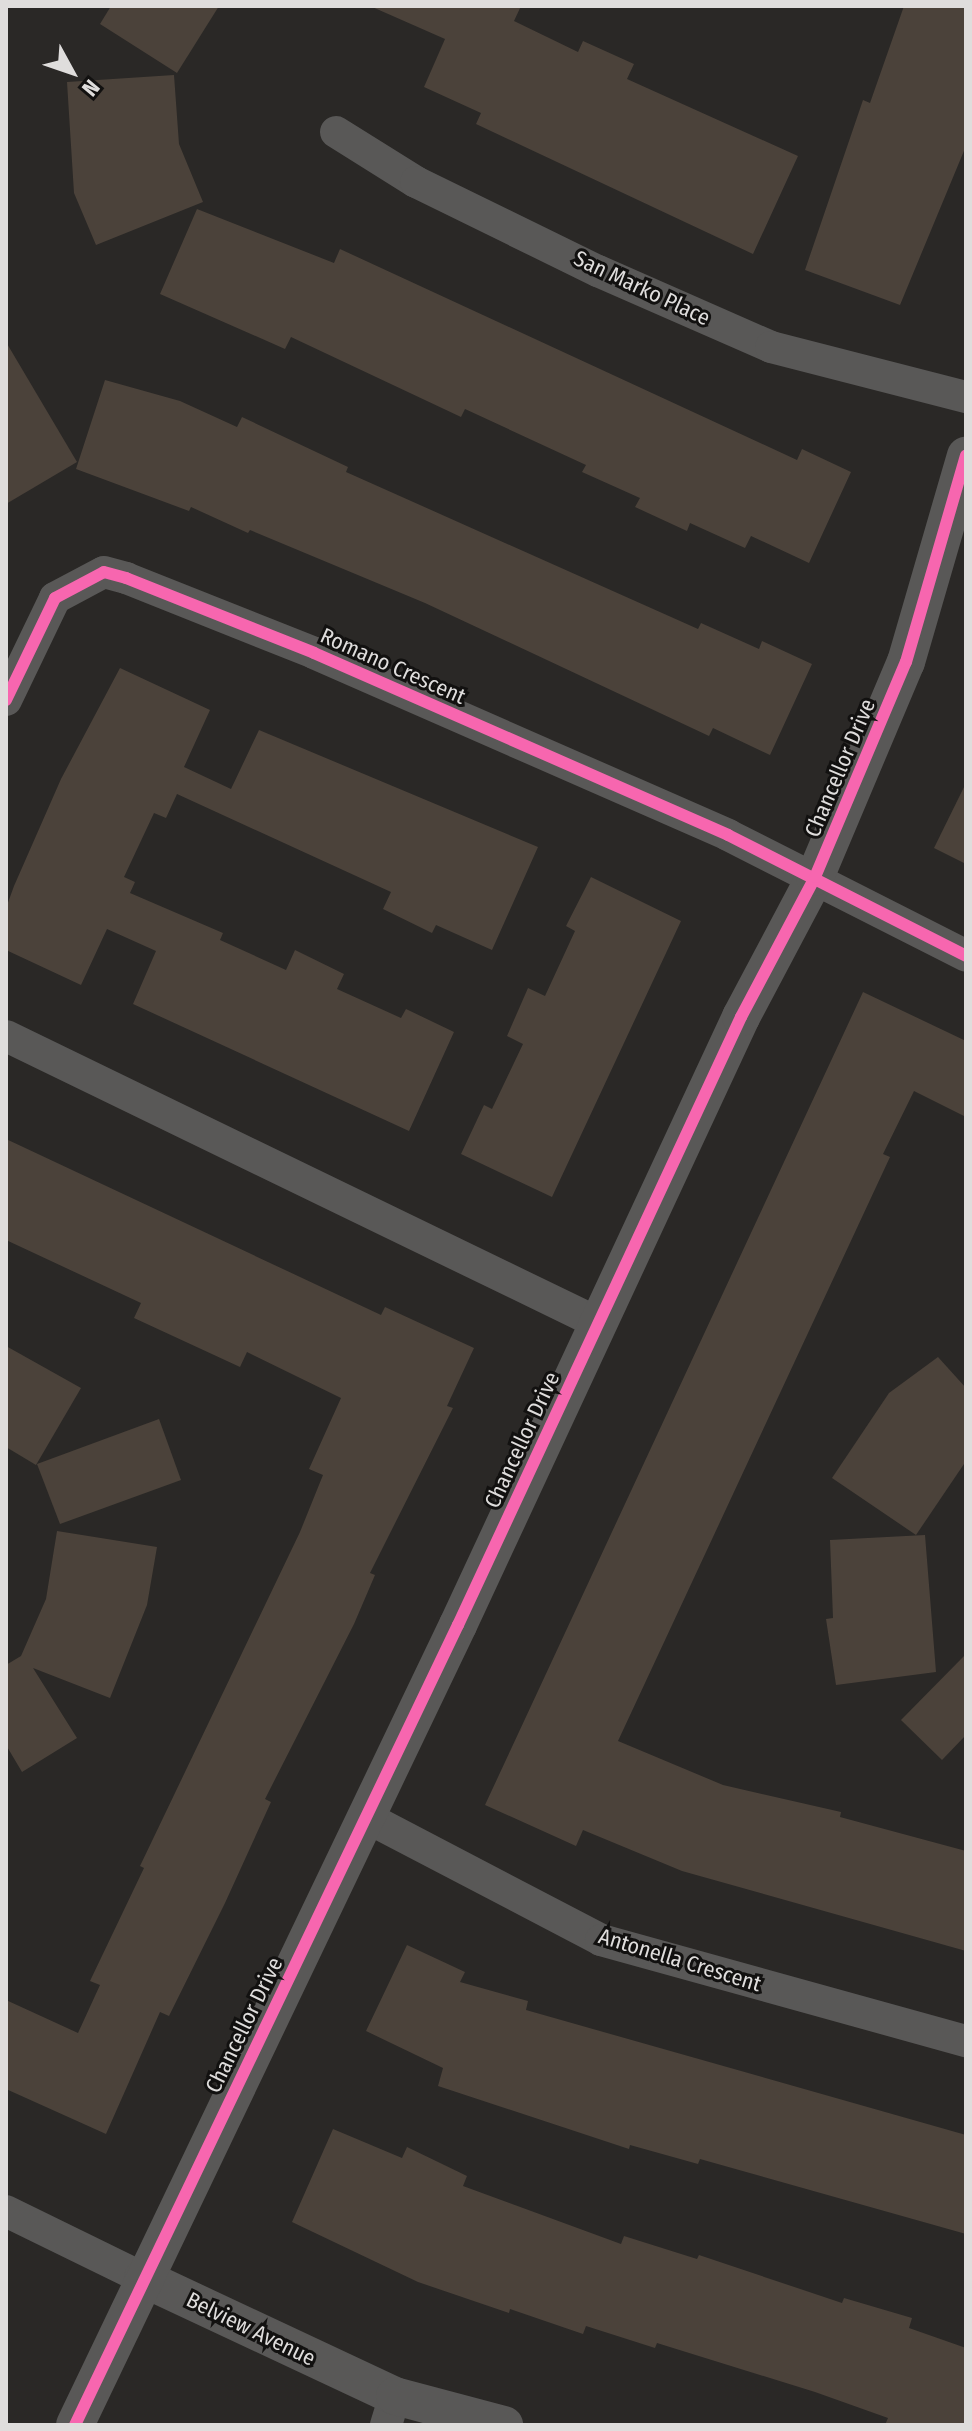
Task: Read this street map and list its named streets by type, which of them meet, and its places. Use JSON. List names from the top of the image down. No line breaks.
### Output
{"streets":{"street":["San Marko Place","Romano Crescent","Chancellor Drive","Antonella Crescent","Belview Avenue"]},"crossings":[["Romano Crescent","Chancellor Drive"],["Chancellor Drive","Antonella Crescent"],["Chancellor Drive","Belview Avenue"]],"north":"bottom right"}
